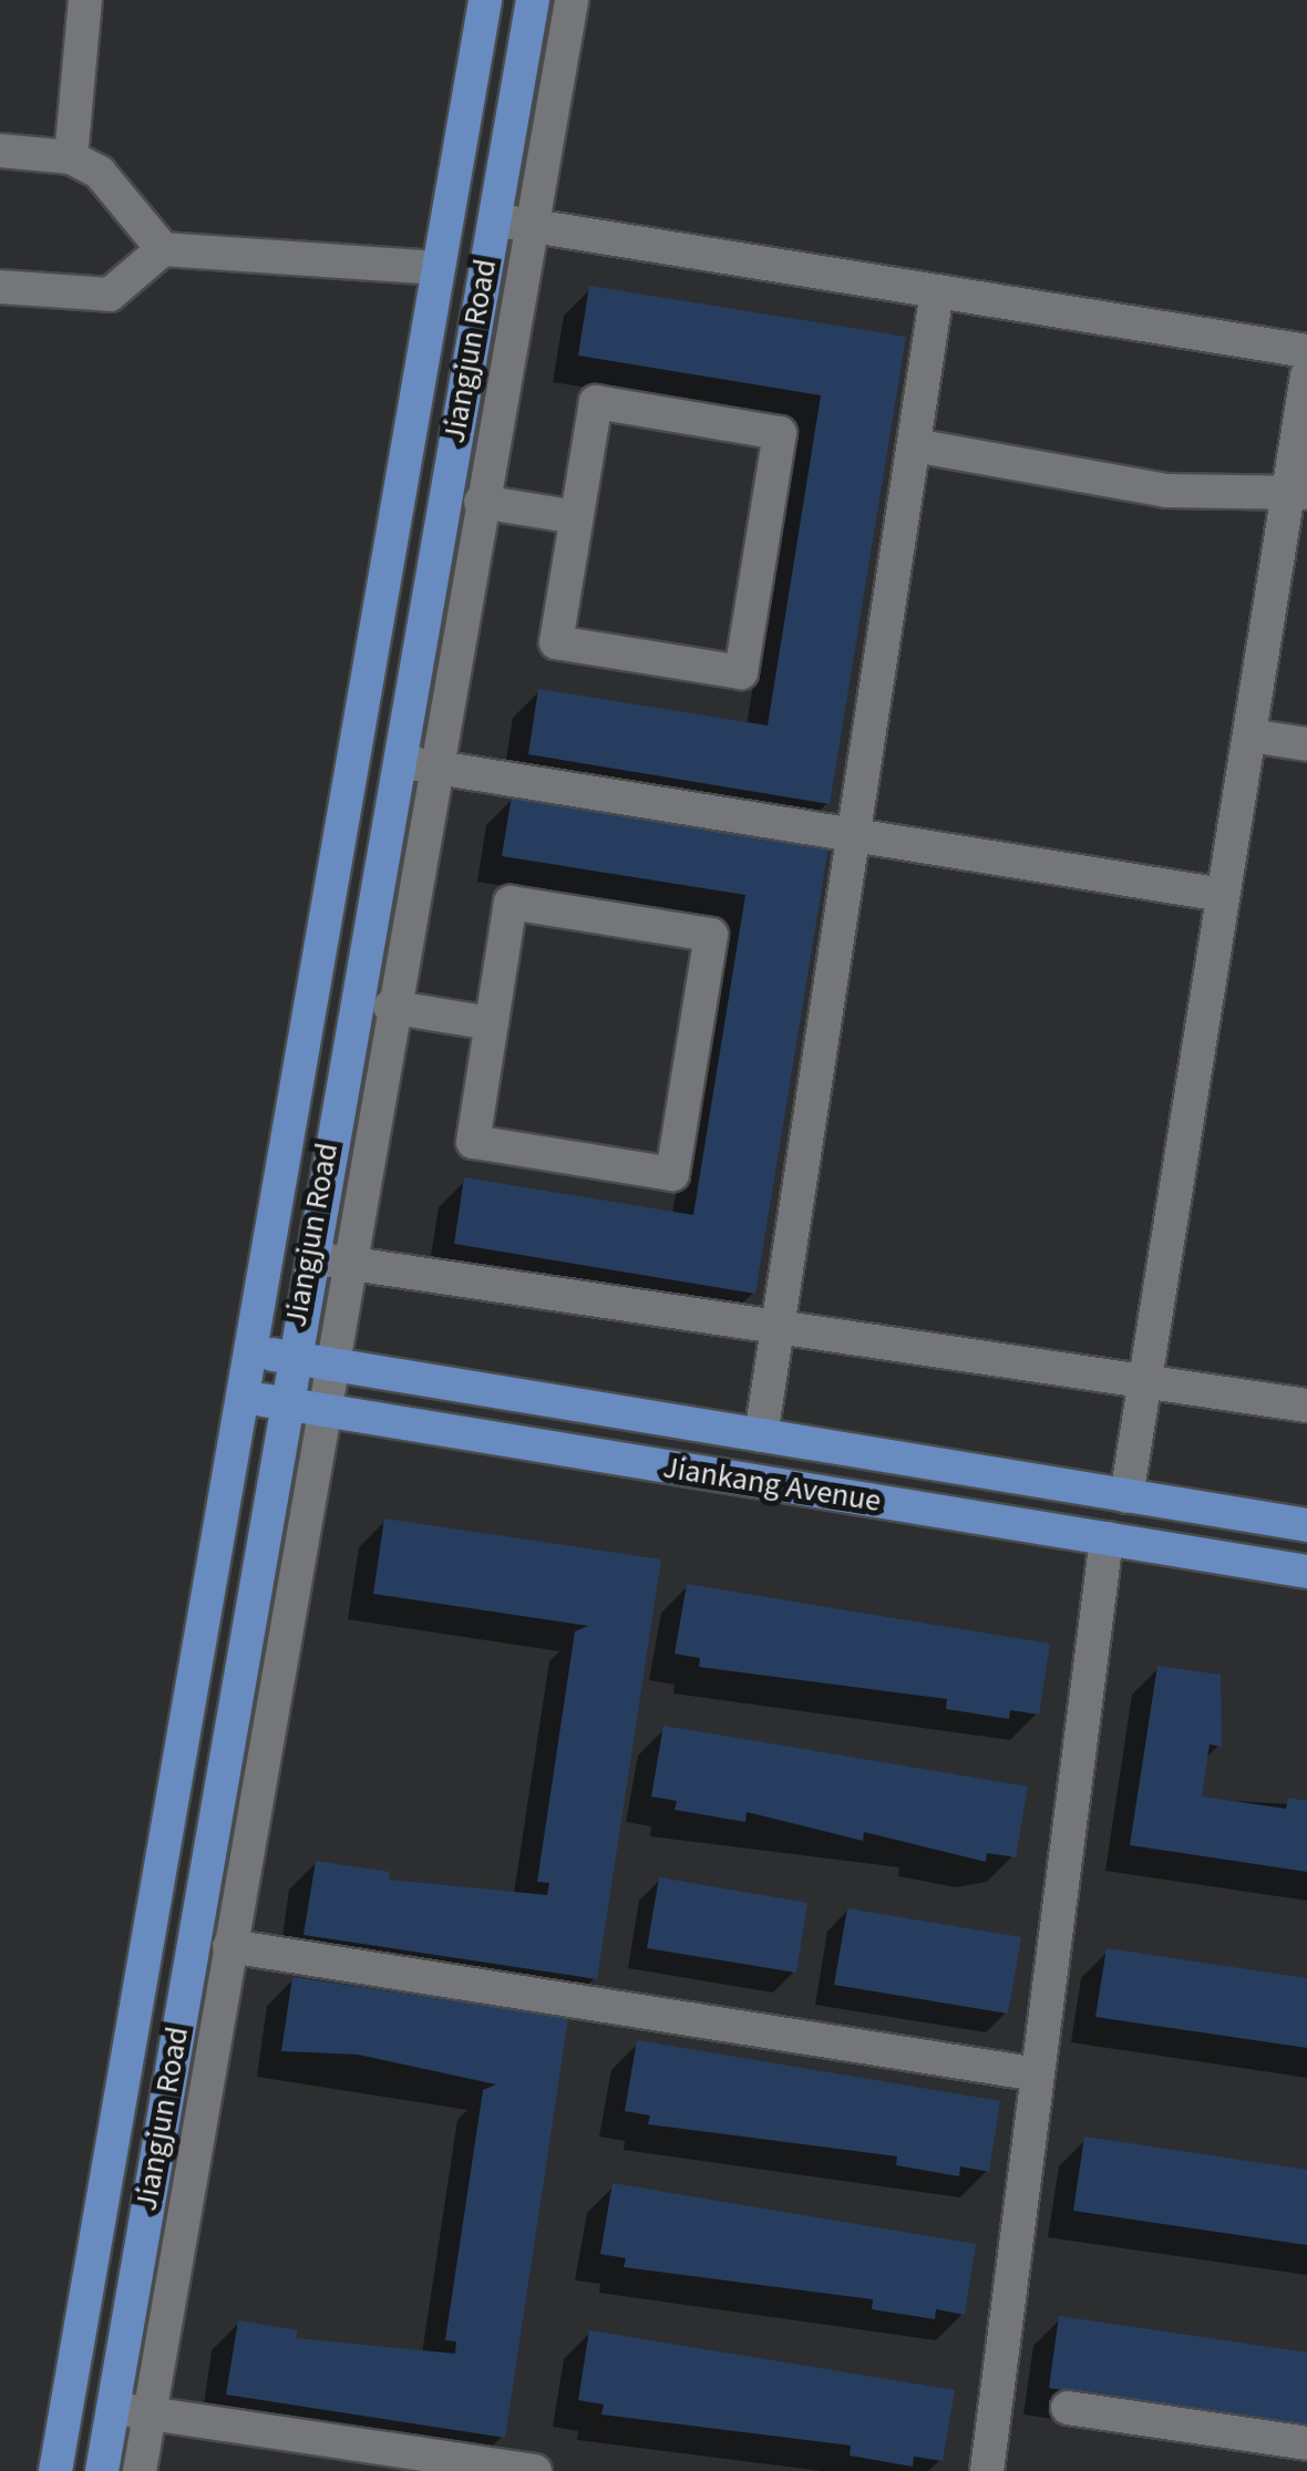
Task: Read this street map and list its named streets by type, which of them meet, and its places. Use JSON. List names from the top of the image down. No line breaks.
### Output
{"streets":{"main road":["Jiangjun Road","Jiankang Avenue"]},"crossings":[["Jiangjun Road","Jiankang Avenue"]]}
